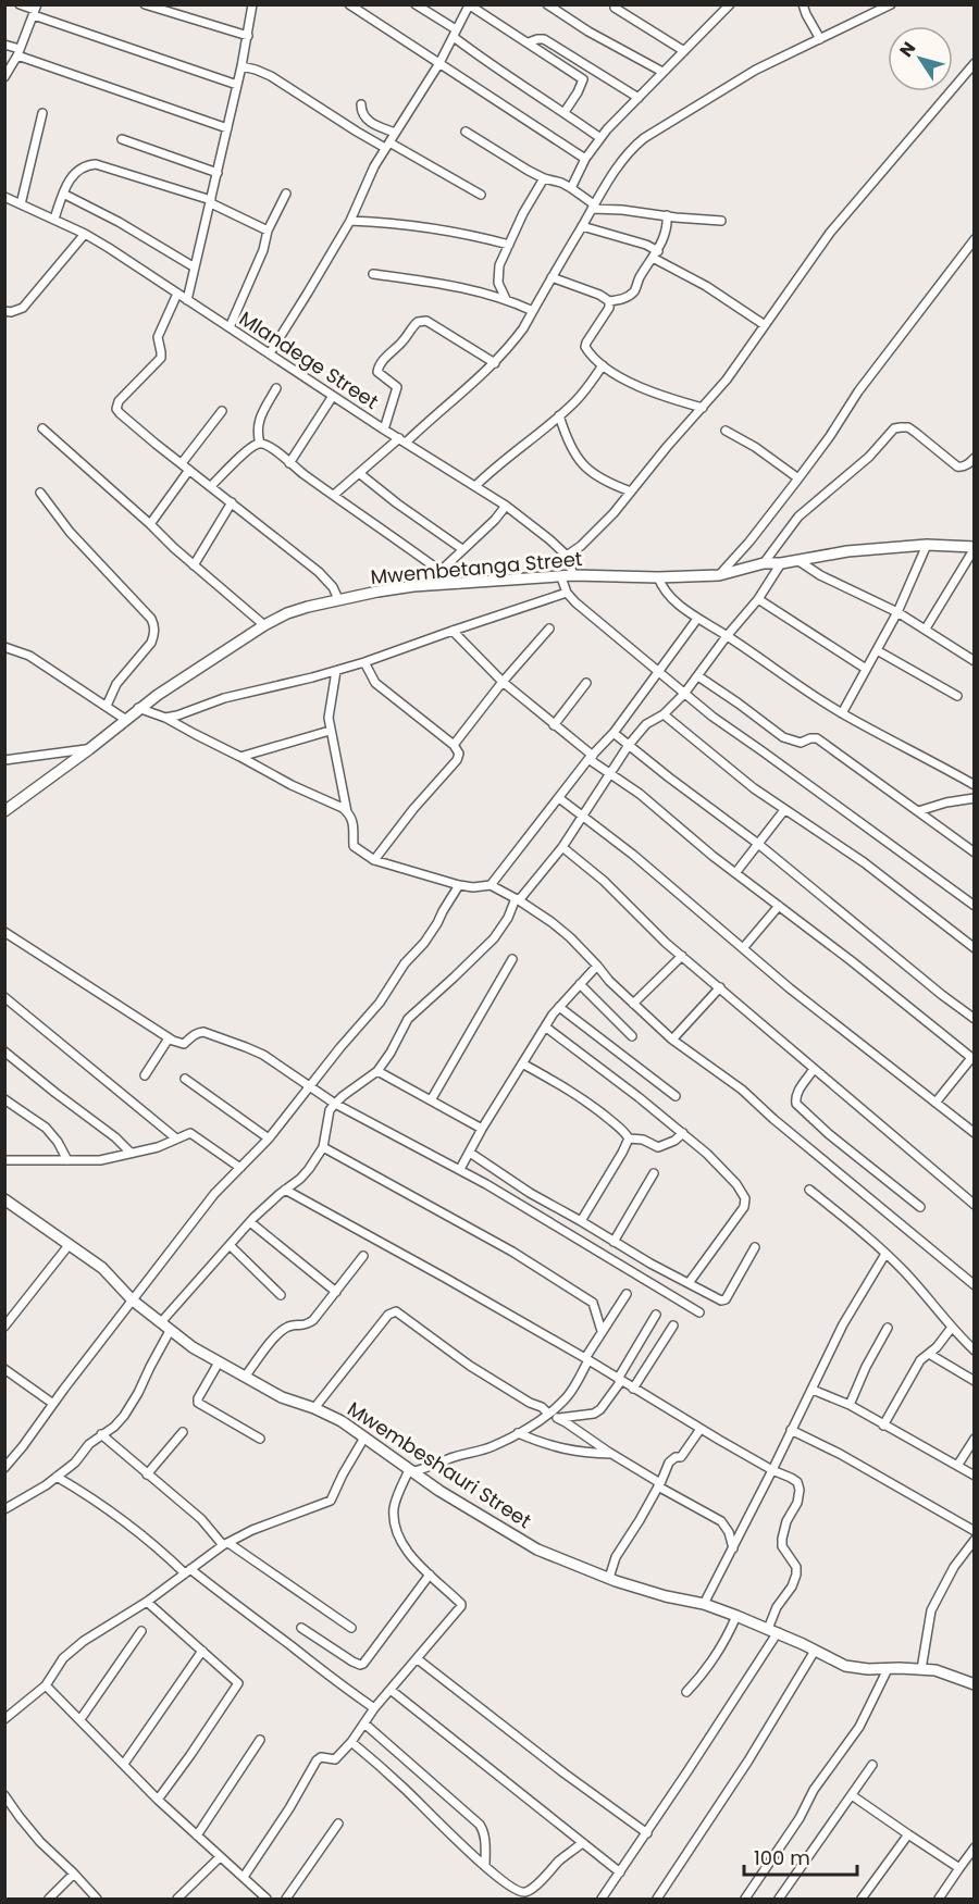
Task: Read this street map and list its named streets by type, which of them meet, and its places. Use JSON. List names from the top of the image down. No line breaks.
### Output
{"streets":{"street":["Mlandege Street","Mwembetanga Street","Mwembeshauri Street"]},"crossings":[["Mlandege Street","Mwembetanga Street"]],"scale_bar":"100 m","north":"top left"}
